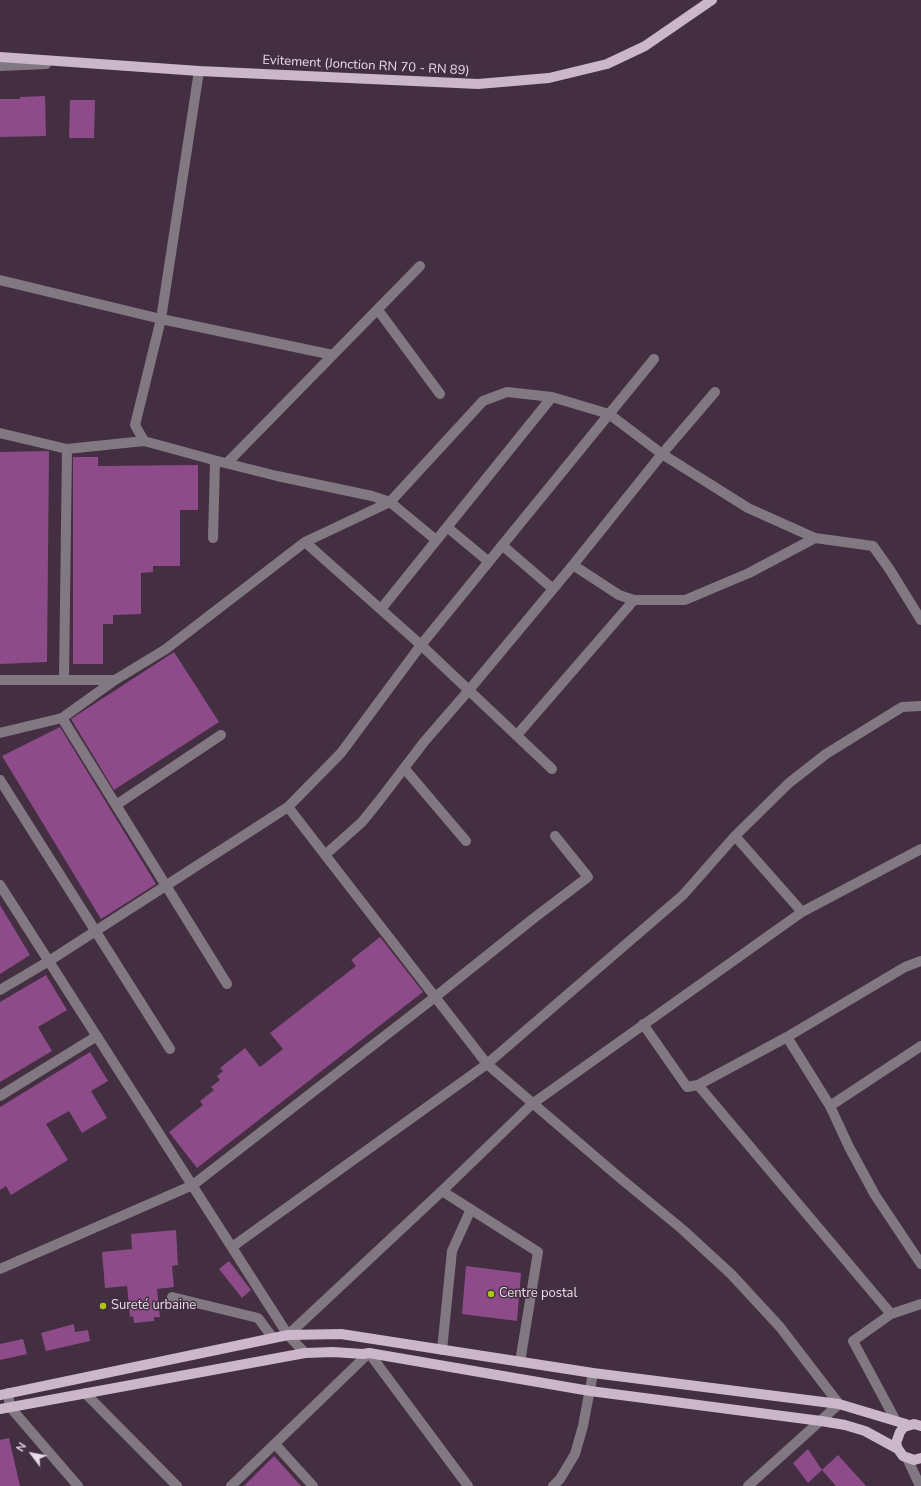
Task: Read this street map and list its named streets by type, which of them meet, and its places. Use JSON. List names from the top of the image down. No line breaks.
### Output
{"streets":{"main road":["Evitement (Jonction RN 70 - RN 89)"]},"places":["Centre postal","Sureté urbaine"],"north":"top left"}
